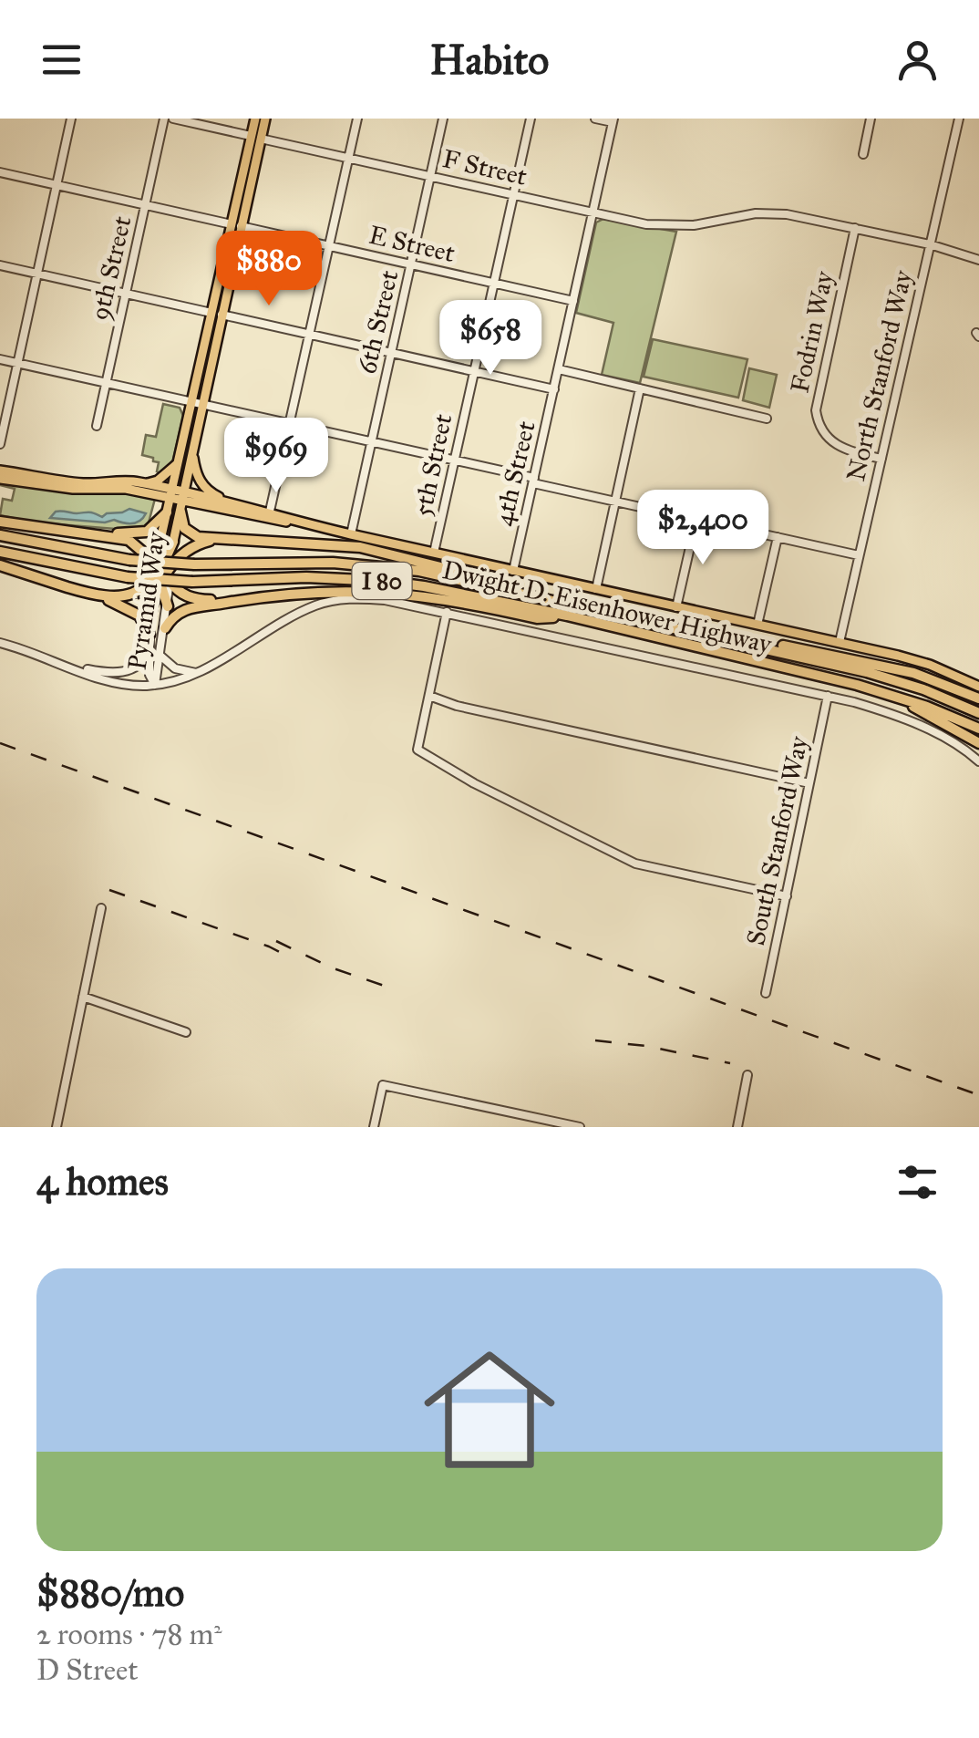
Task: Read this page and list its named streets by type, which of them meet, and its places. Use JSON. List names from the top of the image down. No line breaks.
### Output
{"streets":{"highway":["I 80","Dwight D. Eisenhower Highway"],"main road":["Pyramid Way"],"street":["F Street","E Street","9th Street","6th Street","Fodrin Way","North Stanford Way","5th Street","4th Street","South Stanford Way"]},"crossings":[["F Street","6th Street"],["F Street","Fodrin Way"],["F Street","North Stanford Way"],["F Street","5th Street"],["F Street","4th Street"],["F Street","Pyramid Way"],["E Street","9th Street"],["E Street","6th Street"],["E Street","5th Street"],["E Street","4th Street"],["E Street","Pyramid Way"],["Fodrin Way","North Stanford Way"]],"page":{"header":"Habito","price":["$880","$658","$969","$2,400"],"heading":"4 homes","list":[{"name":"$880/mo","note":"2 rooms · 78 m² · D Street"}]}}
